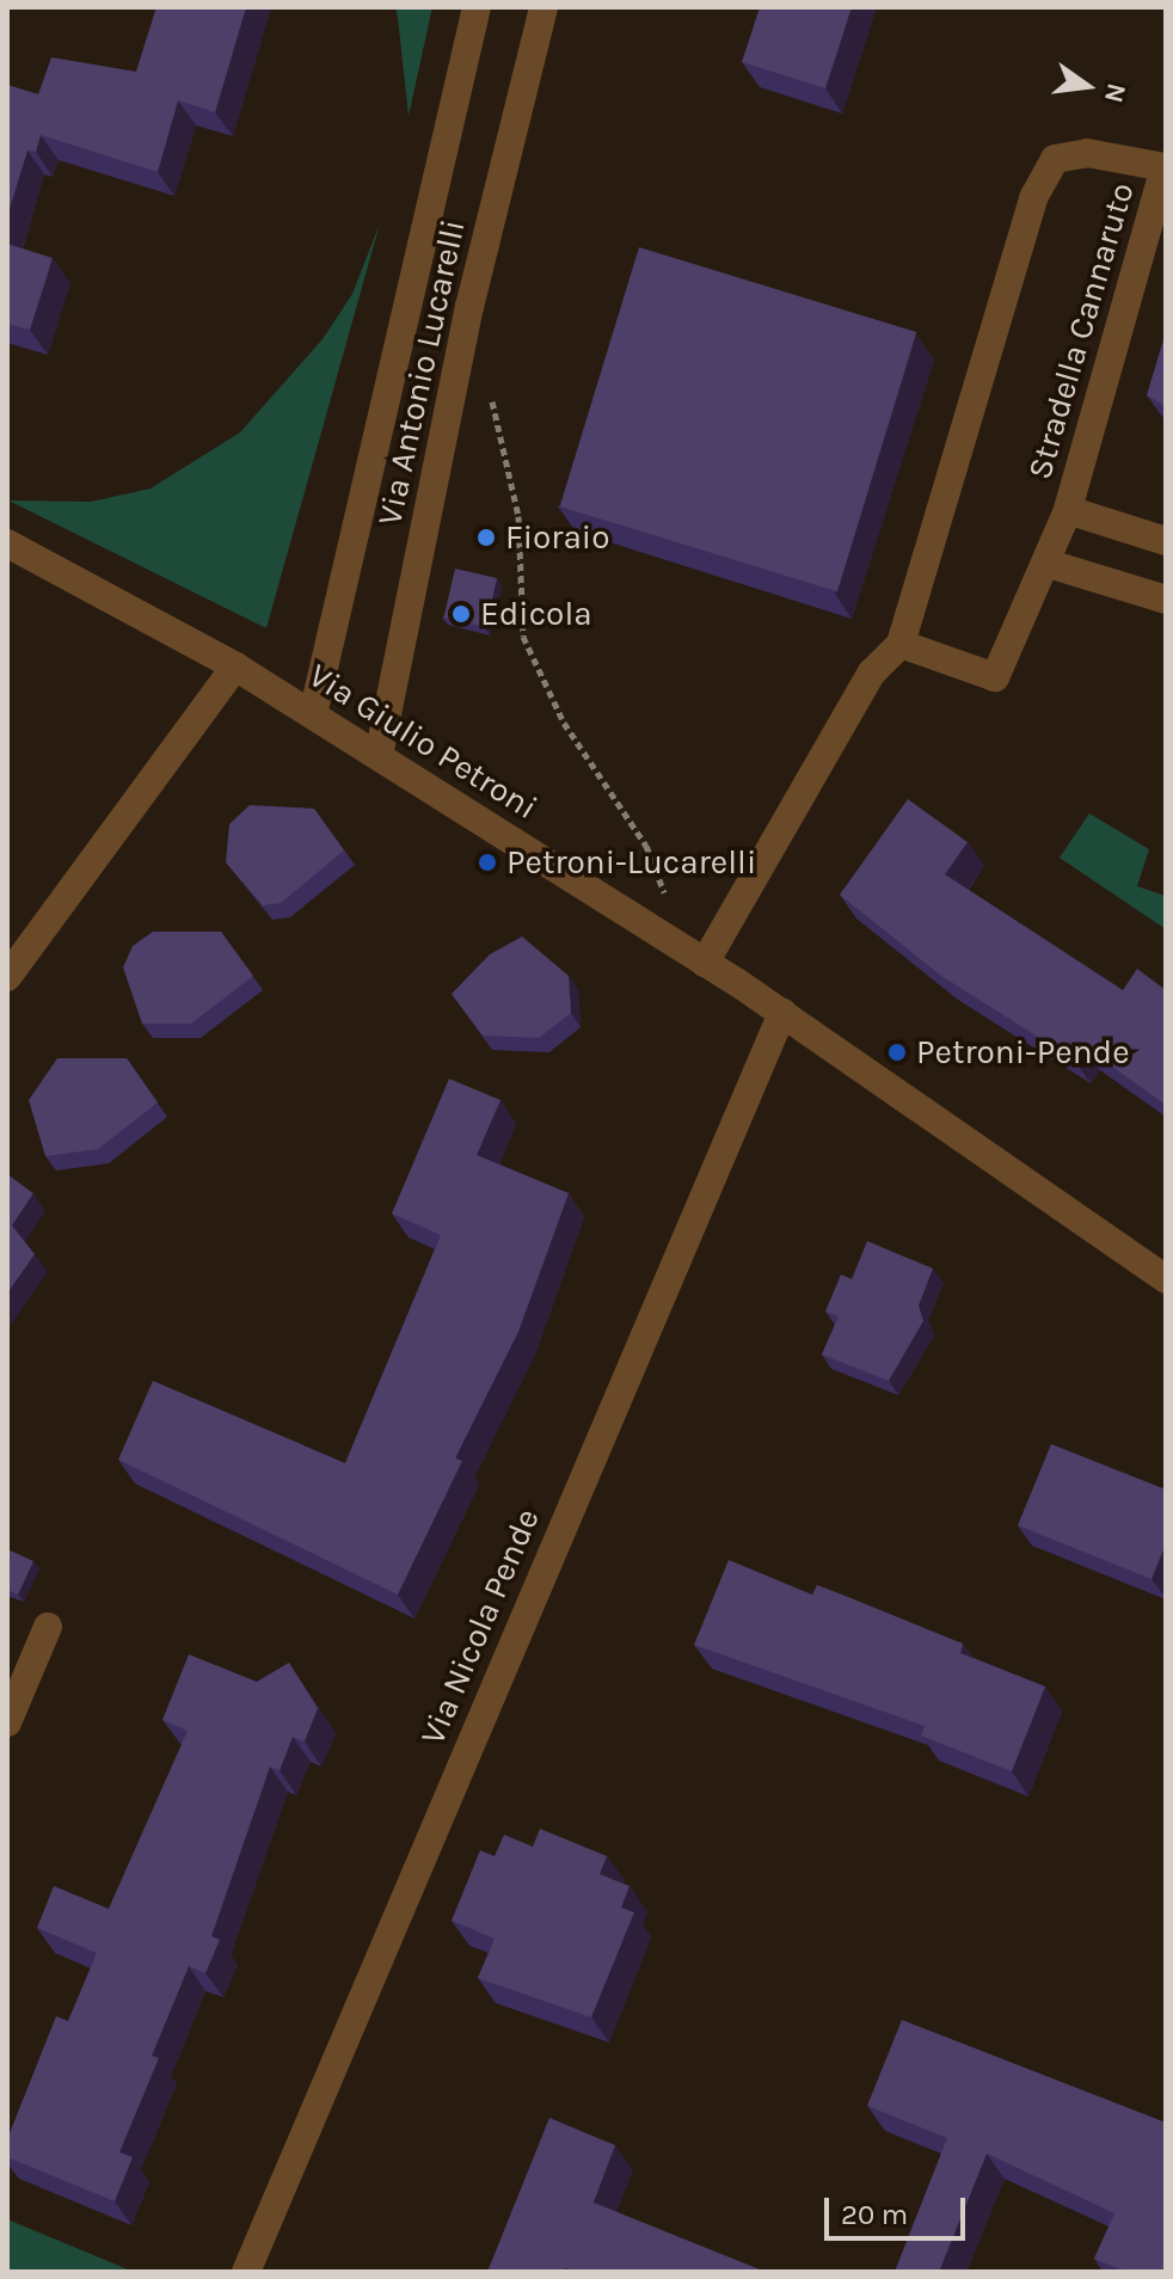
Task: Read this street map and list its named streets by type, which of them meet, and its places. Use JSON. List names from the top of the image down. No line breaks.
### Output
{"streets":{"street":["Stradella Cannaruto","Via Antonio Lucarelli","Via Giulio Petroni","Via Nicola Pende"]},"crossings":[["Stradella Cannaruto","Via Giulio Petroni"],["Via Antonio Lucarelli","Via Giulio Petroni"],["Via Giulio Petroni","Via Nicola Pende"]],"places":["Fioraio","Edicola","Petroni-Lucarelli","Petroni-Pende"],"scale_bar":"20 m","north":"right"}
